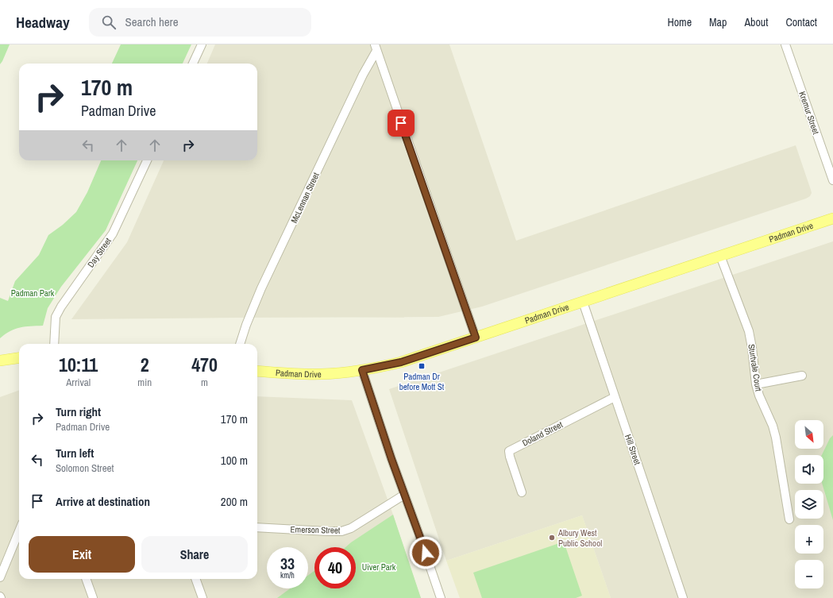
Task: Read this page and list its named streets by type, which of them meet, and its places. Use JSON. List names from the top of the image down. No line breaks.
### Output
{"streets":{"main road":["Padman Drive"],"street":["Kremur Street","McLennan Street","Day Street","Sturtvale Court","Doland Street","Hill Street","Emerson Street"]},"crossings":[["Padman Drive","Sturtvale Court"],["Padman Drive","Hill Street"],["Doland Street","Hill Street"]],"parks":["Padman Park","Uiver Park"],"places":{"transit":["Padman Dr before Mott St"],"other":["Albury West Public School"]},"north":"bottom right","page":{"header":"Headway","search":"Search here","nav":["Home","Map","About","Contact"],"turn":["170 m","Padman Drive"],"eta":["10:11","Arrival","2","min","470","m"],"list":[{"name":"Turn right","note":"Padman Drive","value":"170 m"},{"name":"Turn left","note":"Solomon Street","value":"100 m"},{"name":"Arrive at destination","value":"200 m"}],"map_buttons":["+","−"],"buttons":["Exit","Share"],"speed":"33 km/h","limit":"40"}}
